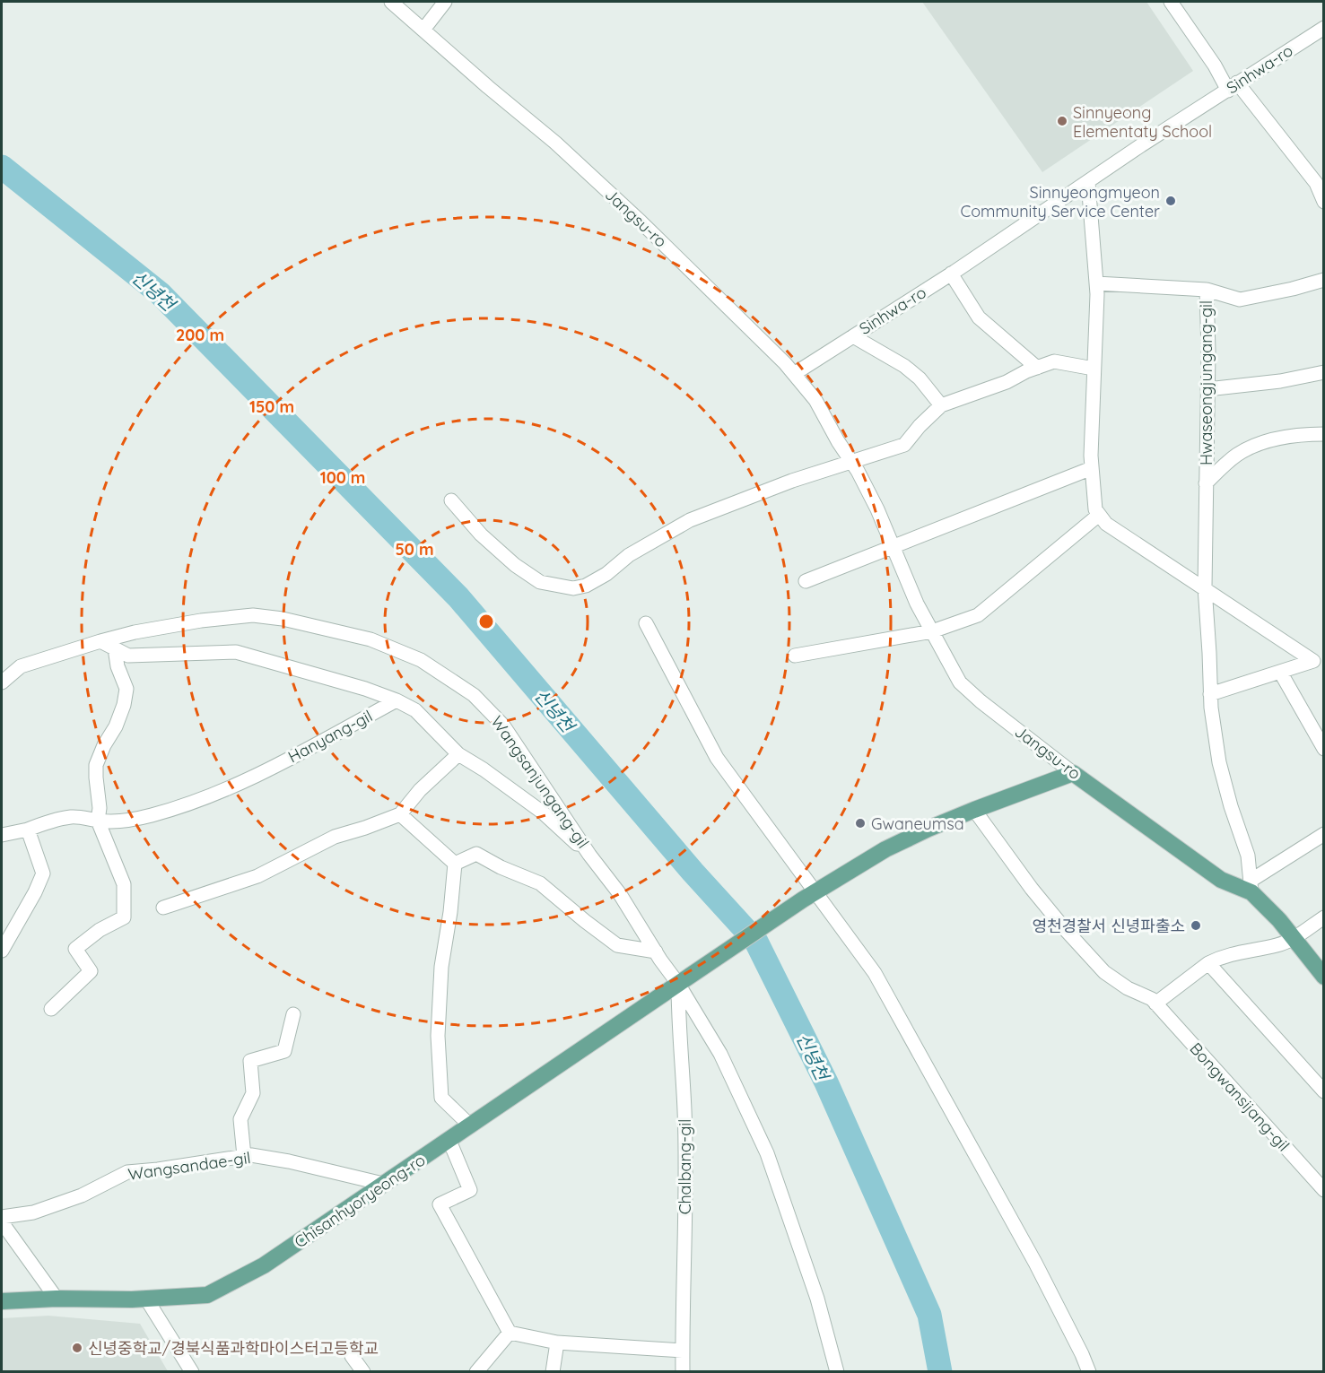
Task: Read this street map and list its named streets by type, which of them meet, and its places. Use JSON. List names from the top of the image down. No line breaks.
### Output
{"streets":{"main road":["Jangsu-ro","Chisanhyoryeong-ro"],"street":["Sinhwa-ro","Hwaseongjungang-gil","Hanyang-gil","Wangsanjungang-gil","Bongwansijang-gil","Wangsandae-gil","Chalbang-gil"]},"crossings":[["Sinhwa-ro","Jangsu-ro"],["Jangsu-ro","Hwaseongjungang-gil"],["Wangsanjungang-gil","Chalbang-gil"],["Wangsanjungang-gil","Chisanhyoryeong-ro"],["Wangsandae-gil","Chisanhyoryeong-ro"],["Chalbang-gil","Chisanhyoryeong-ro"]],"water":["신녕천"],"places":["Sinnyeong Elementaty School","Sinnyeongmyeon Community Service Center","Gwaneumsa","영천경찰서 신녕파출소","신녕중학교/경북식품과학마이스터고등학교"],"rings":["200 m","150 m","100 m","50 m"]}
